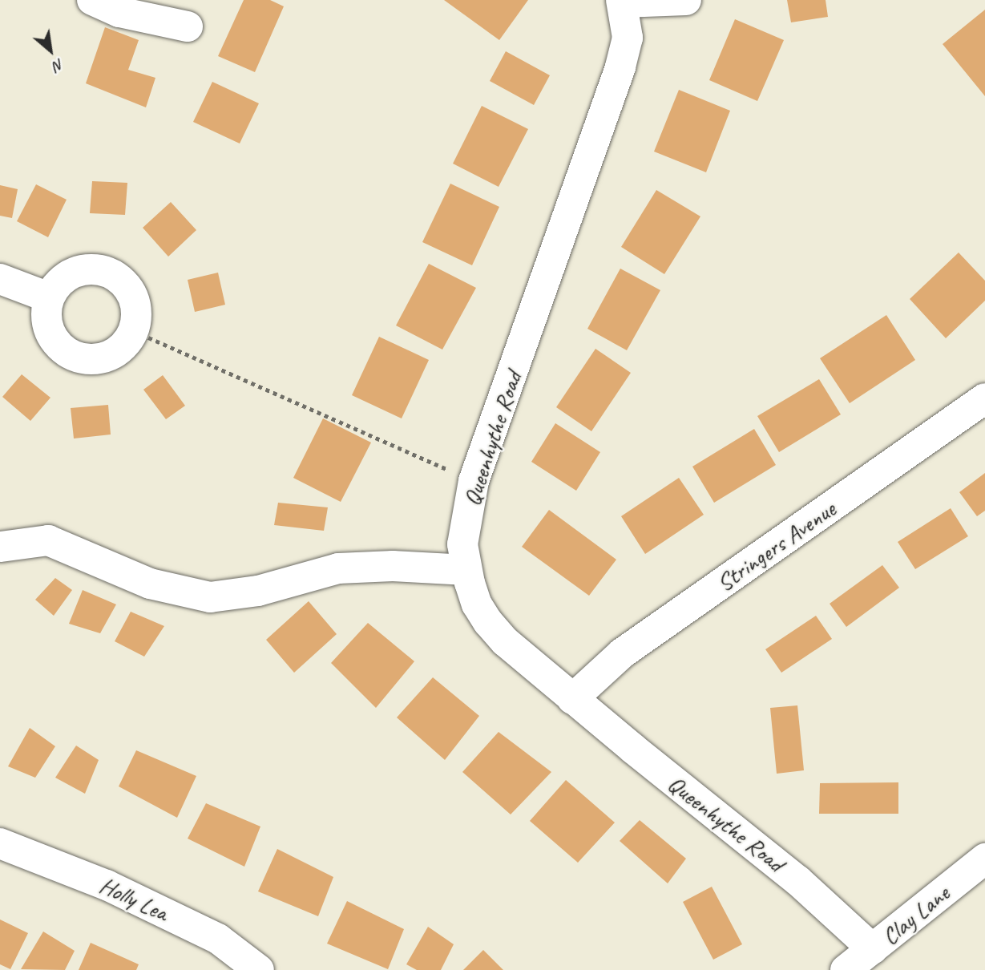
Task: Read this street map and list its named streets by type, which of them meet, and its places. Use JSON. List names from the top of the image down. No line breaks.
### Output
{"streets":{"street":["Queenhythe Road","Stringers Avenue","Holly Lea","Clay Lane"]},"crossings":[["Queenhythe Road","Stringers Avenue"],["Queenhythe Road","Clay Lane"]],"north":"bottom right"}
